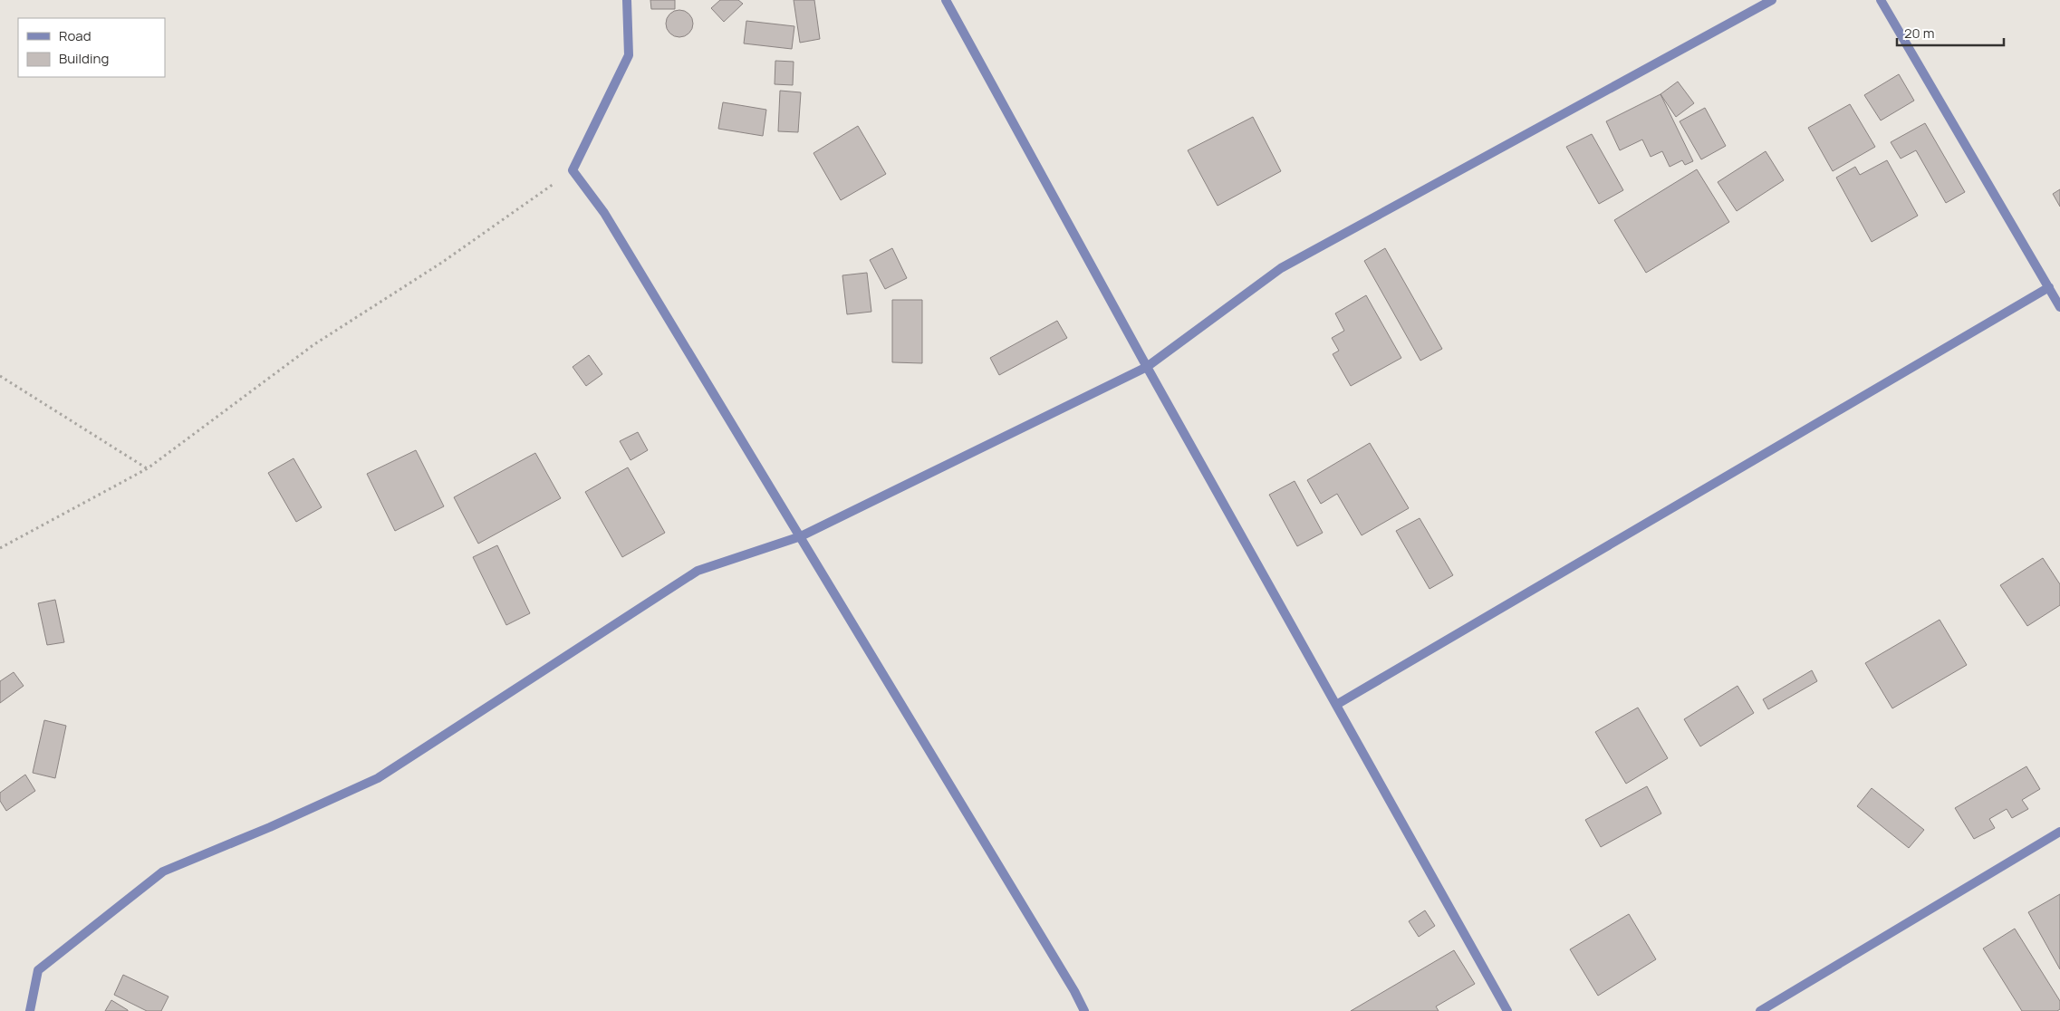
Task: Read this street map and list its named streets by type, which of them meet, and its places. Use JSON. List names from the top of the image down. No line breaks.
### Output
{"legend":["Road","Building"],"scale_bar":"20 m"}
